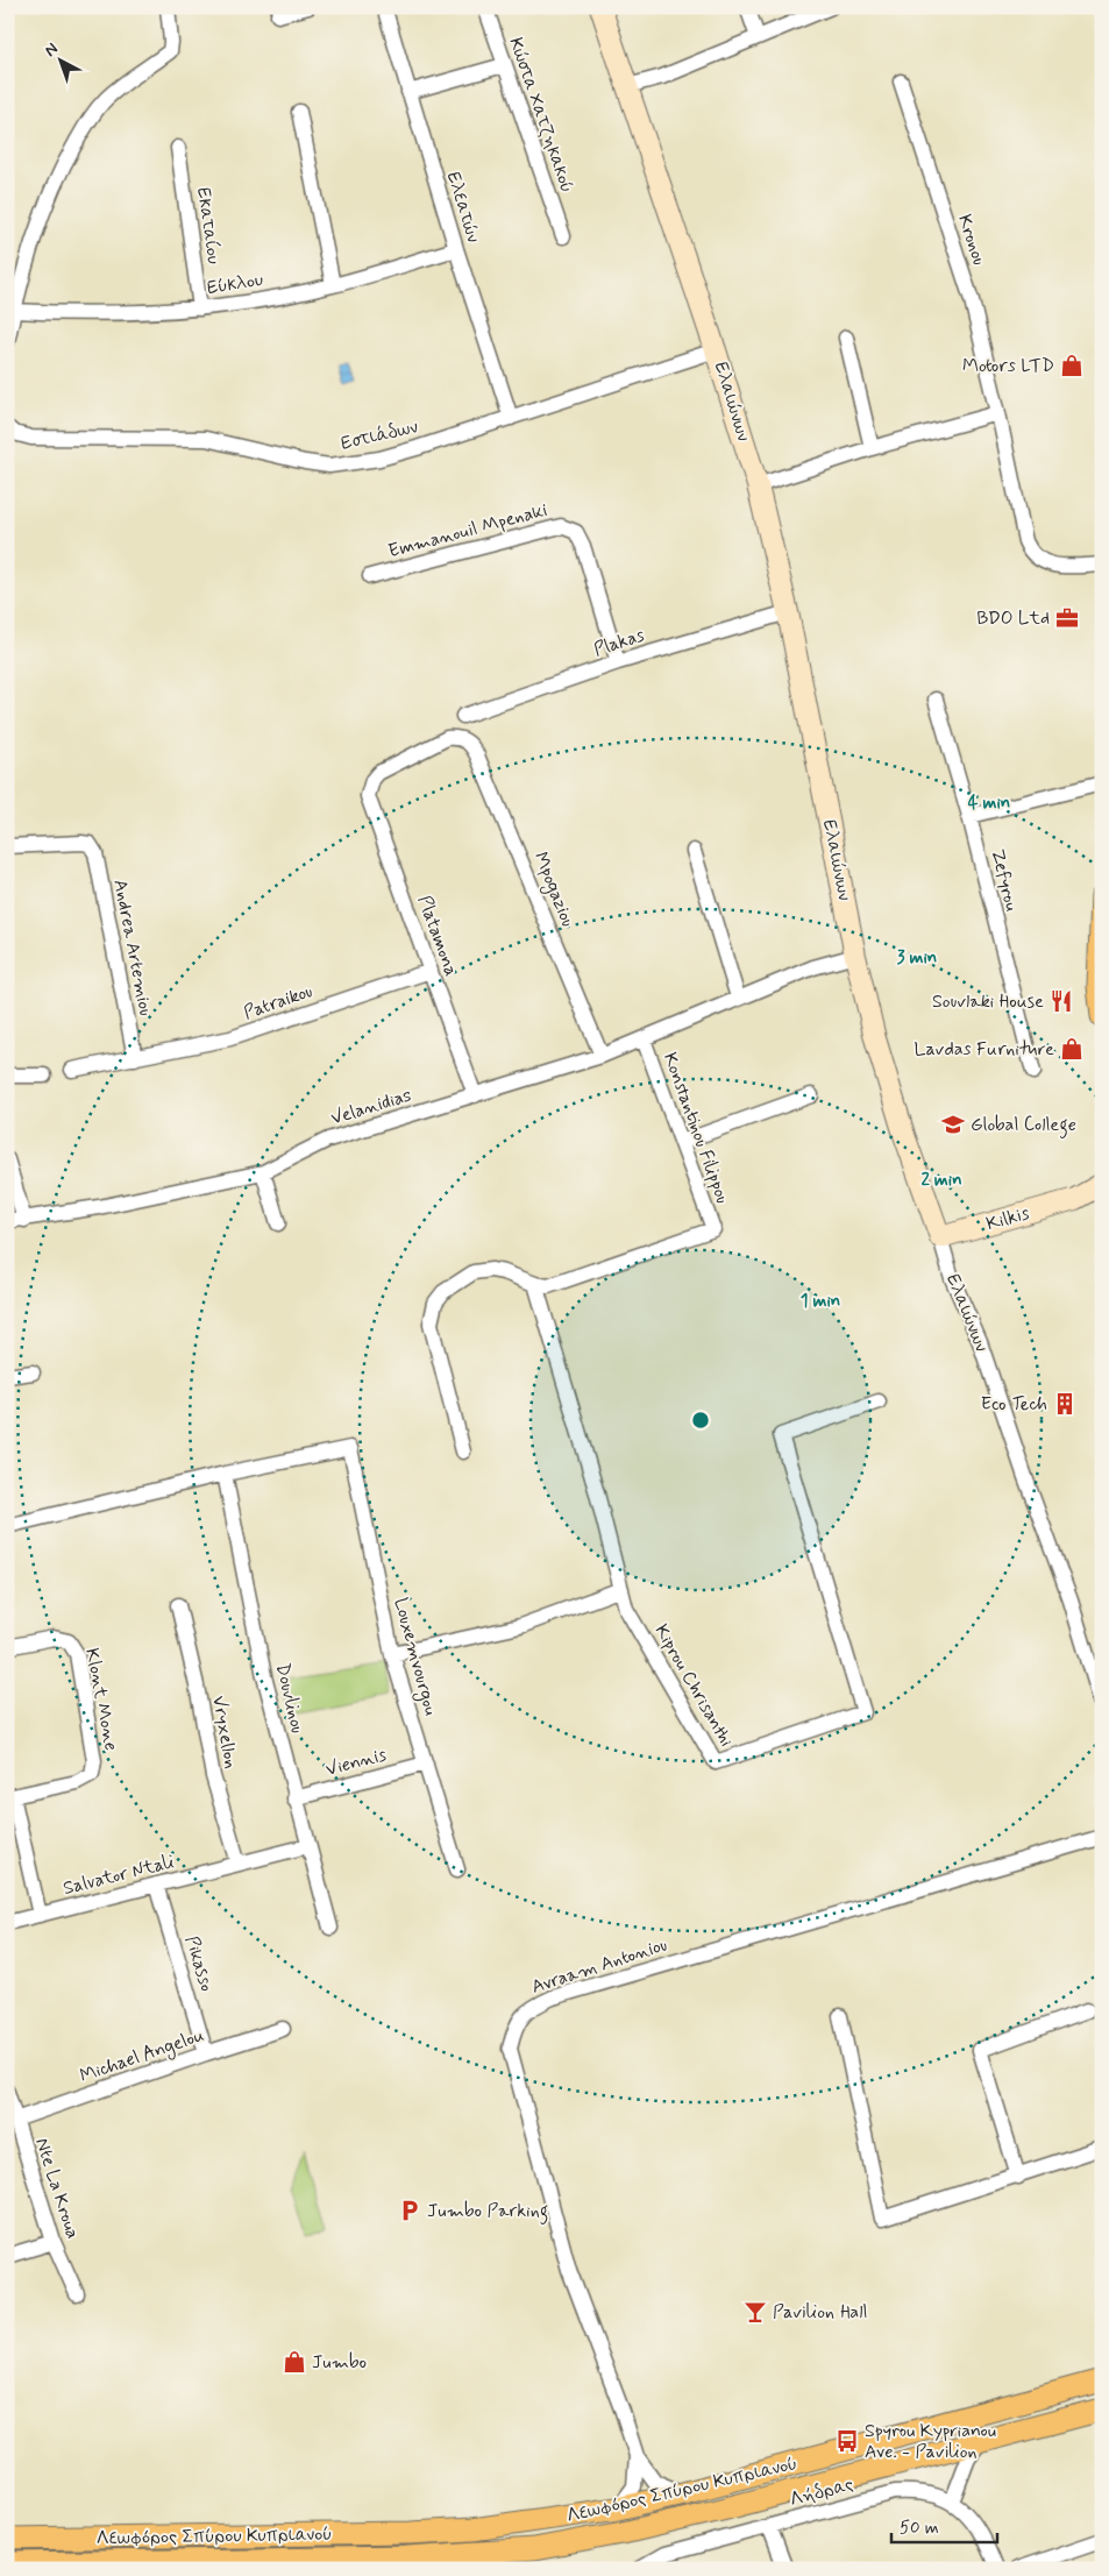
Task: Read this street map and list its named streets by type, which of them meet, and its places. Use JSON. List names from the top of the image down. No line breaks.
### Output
{"streets":{"main road":["Ελαιώνων","Kilkis","Λεωφόρος Σπύρου Κυπριανού"],"street":["Κώστα Χατζηκακού","Ελεατών","Εκαταίου","Kronou","Εύκλου","Εστιάδων","Emmanouil Mpenaki","Plakas","Zefyrou","Mpogaziou","Platamona","Andrea Artemiou","Patraikou","Velanidias","Konstantinou Filippou","Louxemvourgou","Kiprou Chrisanthi","Douvlinou","Klont Mone","Vryxellon","Viennis","Salvator Ntali","Pikasso","Avraam Antoniou","Michael Angelou","Nte La Kroua","Λήδρας"]},"crossings":[["Ελεατών","Εύκλου"],["Ελεατών","Εστιάδων"],["Εκαταίου","Εύκλου"],["Ελαιώνων","Εστιάδων"],["Ελαιώνων","Plakas"],["Ελαιώνων","Velanidias"],["Ελαιώνων","Kilkis"],["Emmanouil Mpenaki","Plakas"],["Mpogaziou","Platamona"],["Mpogaziou","Velanidias"],["Platamona","Patraikou"],["Platamona","Velanidias"],["Andrea Artemiou","Patraikou"],["Velanidias","Konstantinou Filippou"],["Konstantinou Filippou","Kiprou Chrisanthi"],["Louxemvourgou","Douvlinou"],["Louxemvourgou","Viennis"],["Douvlinou","Viennis"],["Douvlinou","Salvator Ntali"],["Vryxellon","Salvator Ntali"],["Salvator Ntali","Pikasso"],["Pikasso","Michael Angelou"],["Michael Angelou","Nte La Kroua"]],"places":{"shop":["Motors LTD","Lavdas Furniture","Jumbo"],"office":["BDO Ltd"],"restaurant":["Souvlaki House"],"school or university":["Global College"],"building":["Eco Tech"],"parking":["Jumbo Parking"],"bar":["Pavilion Hall"],"bus stop":["Spyrou Kyprianou Ave. - Pavilion"]},"scale_bar":"50 m","north":"top left","rings":["4 min","3 min","2 min","1 min"]}
